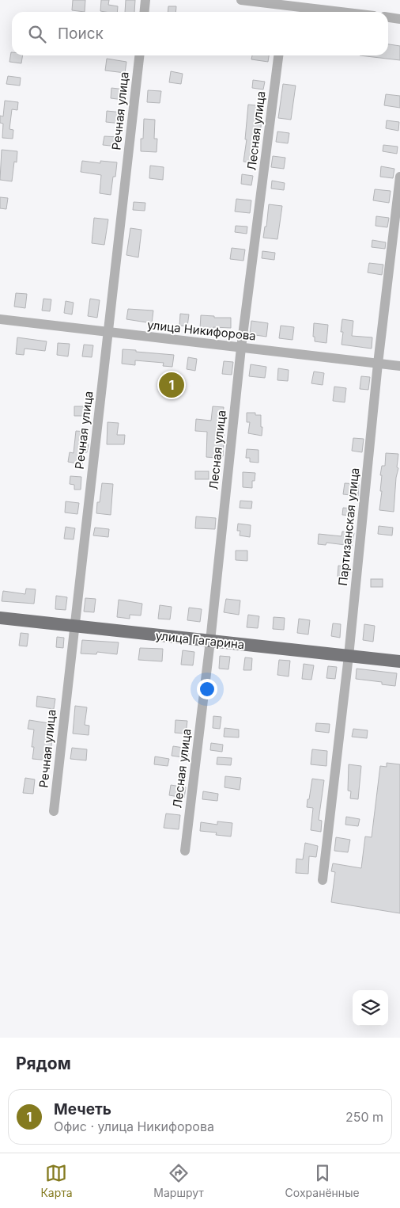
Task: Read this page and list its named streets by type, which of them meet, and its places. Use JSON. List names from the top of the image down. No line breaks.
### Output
{"streets":{"main road":["улица Гагарина"],"street":["Речная улица","Лесная улица","улица Никифорова","Партизанская улица"]},"crossings":[["Речная улица","улица Никифорова"],["Речная улица","улица Гагарина"],["Лесная улица","улица Никифорова"],["Лесная улица","улица Гагарина"],["улица Никифорова","Партизанская улица"],["Партизанская улица","улица Гагарина"]],"page":{"search":"Поиск","pins":"1","heading":"Рядом","list":[{"mark":"1","name":"Мечеть","note":"Офис · улица Никифорова","value":"250 m"}],"nav":["Карта","Маршрут","Сохранённые"]}}
